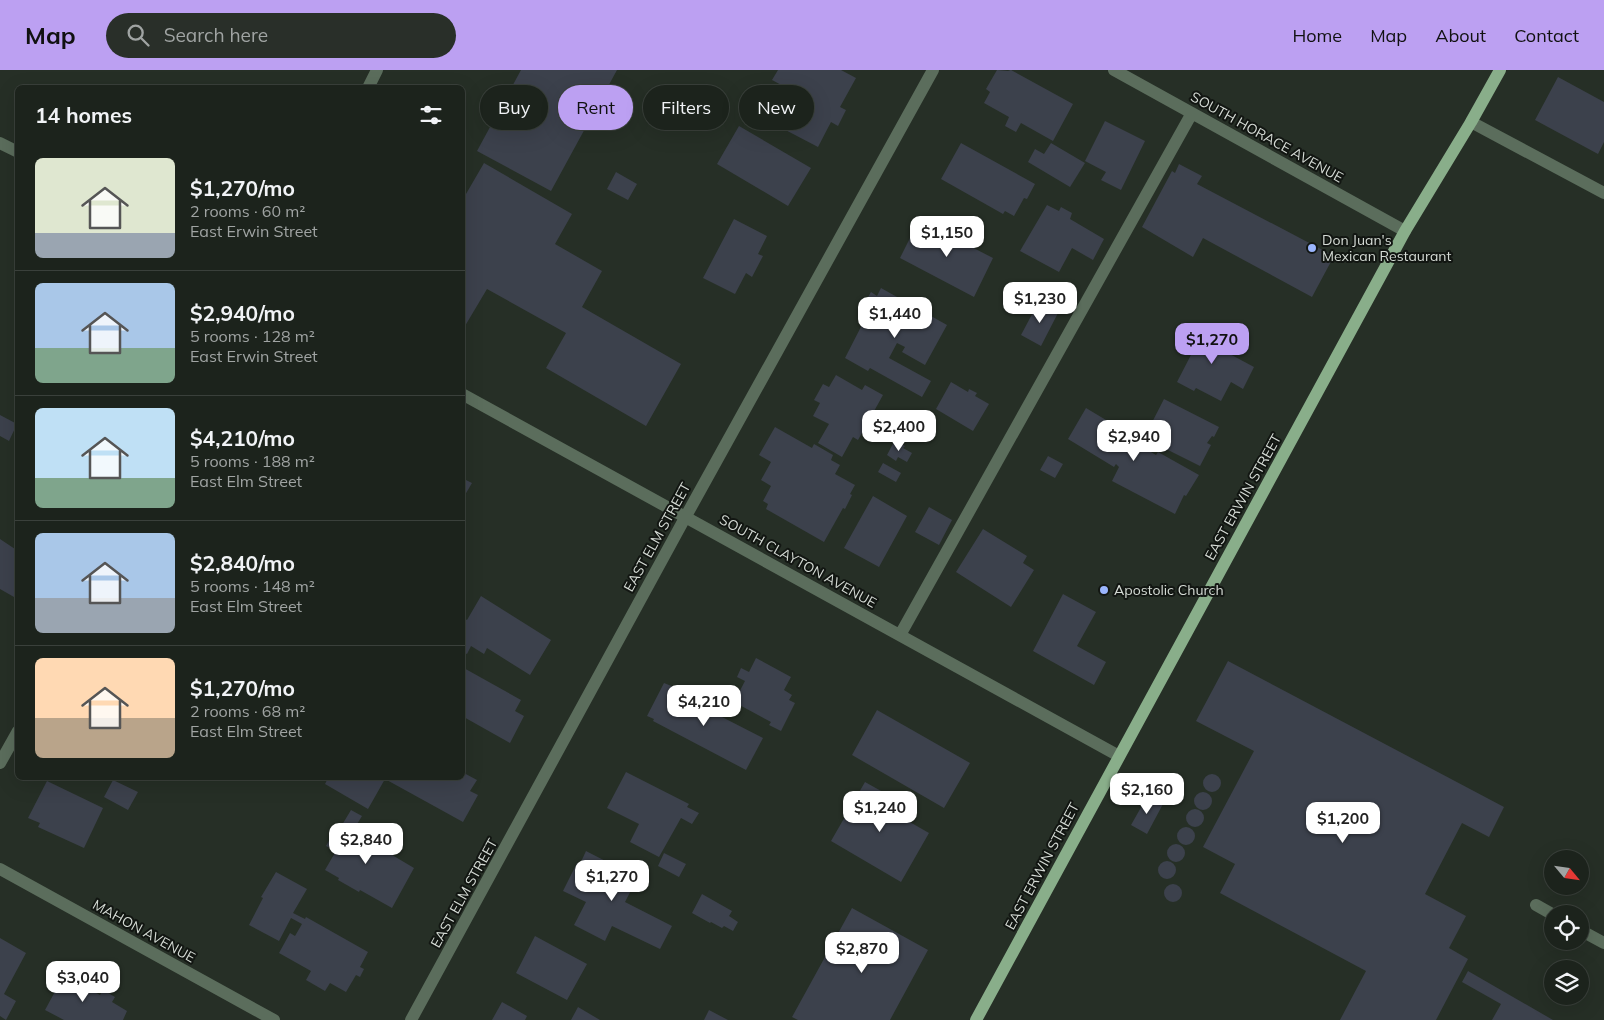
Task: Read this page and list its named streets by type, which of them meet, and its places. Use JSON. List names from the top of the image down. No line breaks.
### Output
{"streets":{"main road":["EAST ERWIN STREET"],"street":["SOUTH HORACE AVENUE","EAST ELM STREET","SOUTH CLAYTON AVENUE","MAHON AVENUE"]},"crossings":[["SOUTH HORACE AVENUE","EAST ERWIN STREET"],["EAST ERWIN STREET","SOUTH CLAYTON AVENUE"],["EAST ELM STREET","SOUTH CLAYTON AVENUE"]],"places":["Don Juan's Mexican Restaurant","Apostolic Church"],"north":"bottom right","page":{"header":"Map","search":"Search here","nav":["Home","Map","About","Contact"],"chip":["Buy","Rent","Filters","New"],"heading":"14 homes","list":[{"name":"$1,270/mo","note":"2 rooms · 60 m² · East Erwin Street"},{"name":"$2,940/mo","note":"5 rooms · 128 m² · East Erwin Street"},{"name":"$4,210/mo","note":"5 rooms · 188 m² · East Elm Street"},{"name":"$2,840/mo","note":"5 rooms · 148 m² · East Elm Street"},{"name":"$1,270/mo","note":"2 rooms · 68 m² · East Elm Street"}],"price":["$1,150","$1,230","$1,440","$1,270","$2,400","$2,940","$4,210","$2,160","$1,240","$1,200","$2,840","$1,270","$2,870","$3,040"]}}
